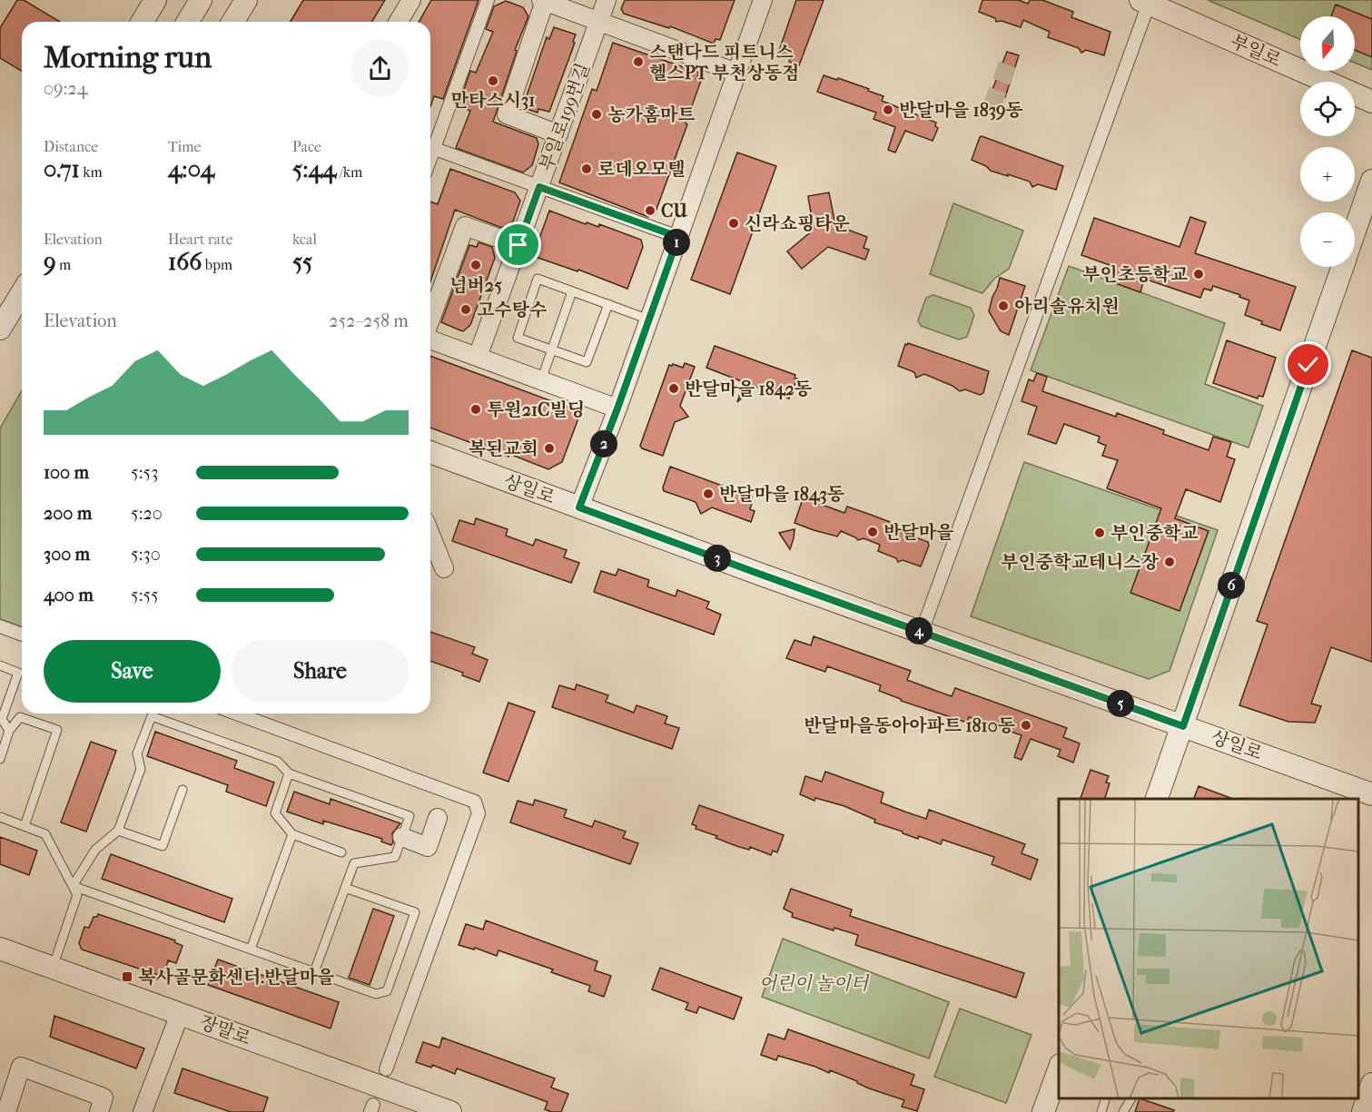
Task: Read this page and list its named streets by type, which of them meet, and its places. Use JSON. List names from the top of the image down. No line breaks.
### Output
{"streets":{"street":["부일로","부일로199번길","상일로","장말로"]},"parks":["어린이 놀이터"],"places":{"other":["스탠다드 피트니스 헬스PT 부천상동점","만타스시31","반달마을 1839동","농가홈마트","로데오모텔","CU","신라쇼핑타운","넘버25","부인초등학교","아리솔유치원","고수탕수","반달마을 1842동","투원21C빌딩","복된교회","반달마을 1843동","반달마을","부인중학교","부인중학교테니스장","반달마을동아아파트 1810동"],"transit":["복사골문화센터.반달마을"]},"north":"bottom","page":{"map_buttons":["+","−"],"heading":["Morning run","09:24"],"stats":[["Distance","0.71 km"],["Time","4:04"],["Pace","5:44 /km"],["Elevation","9 m"],["Heart rate","166 bpm"],["kcal","55"]],"pins":["1","2","3","6","4","5"],"chart":["Elevation","252–258 m"],"list":[{"name":"100 m","note":"5:53"},{"name":"200 m","note":"5:20"},{"name":"300 m","note":"5:30"},{"name":"400 m","note":"5:55"}],"buttons":["Save","Share"]}}
